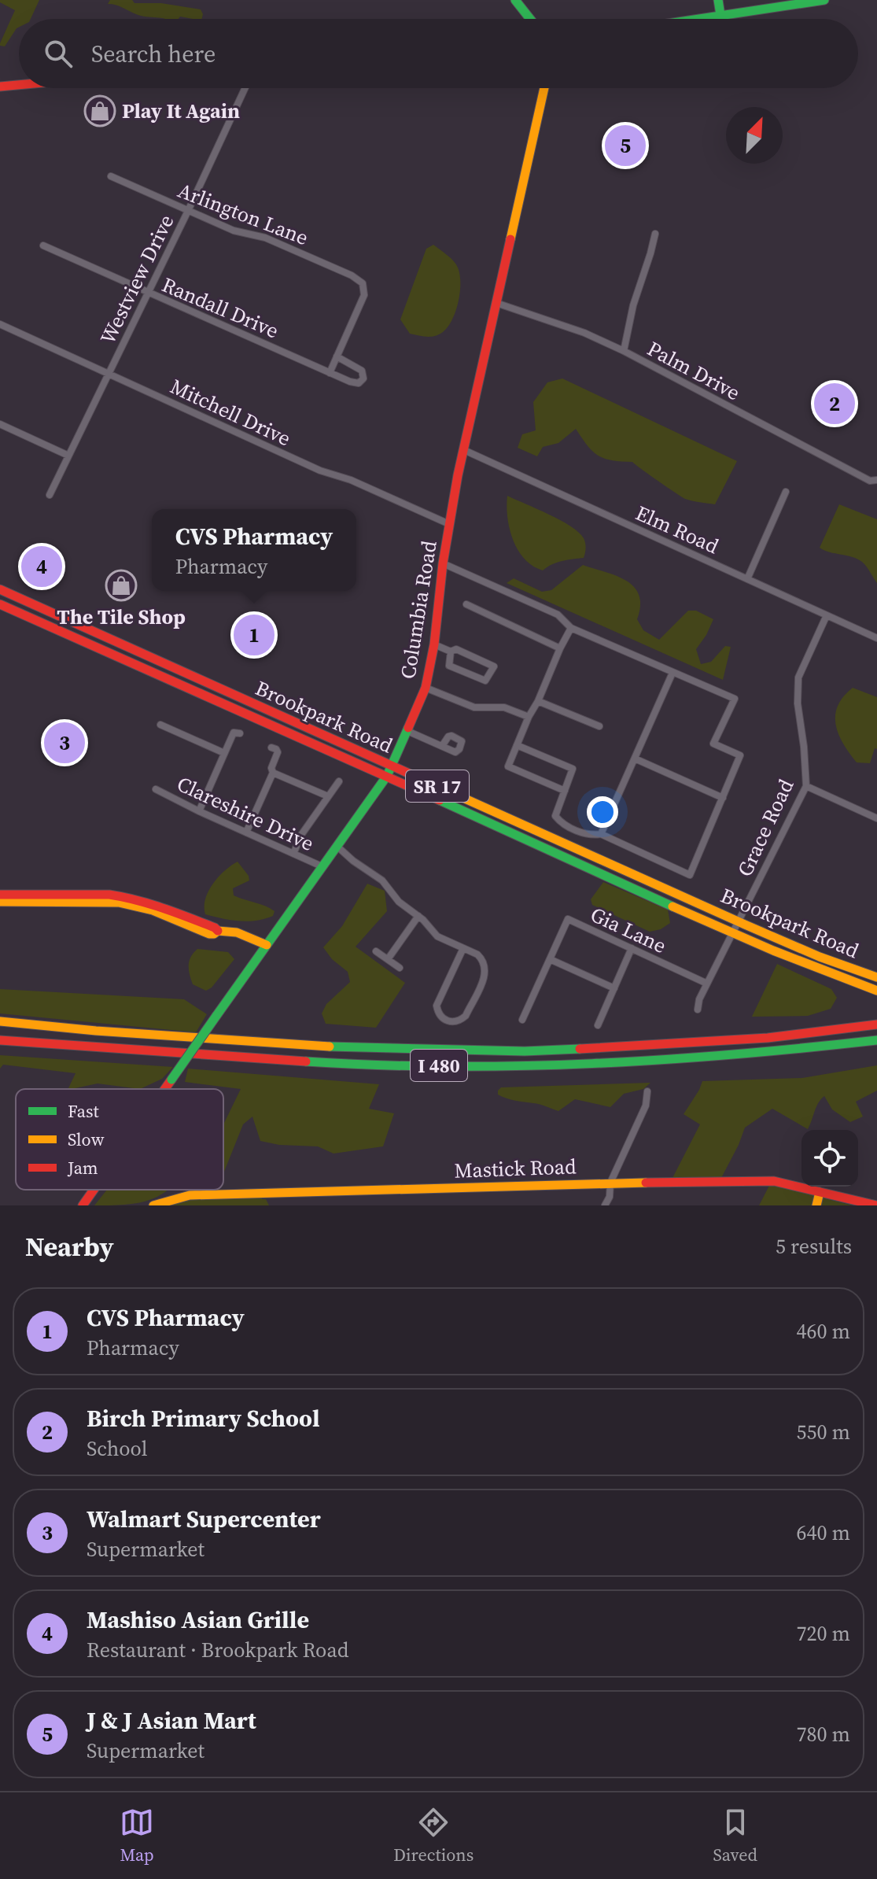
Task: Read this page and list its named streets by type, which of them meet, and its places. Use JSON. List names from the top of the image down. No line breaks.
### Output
{"streets":{"main road":["Columbia Road","Brookpark Road","SR 17","I 480","Mastick Road"],"street":["Arlington Lane","Westview Drive","Randall Drive","Palm Drive","Mitchell Drive","Elm Road","Clareshire Drive","Grace Road","Gia Lane"]},"crossings":[["Arlington Lane","Westview Drive"],["Arlington Lane","Randall Drive"],["Westview Drive","Randall Drive"],["Westview Drive","Mitchell Drive"],["Palm Drive","Columbia Road"],["Mitchell Drive","Columbia Road"],["Elm Road","Columbia Road"],["Elm Road","Grace Road"],["Columbia Road","Brookpark Road"],["Columbia Road","Clareshire Drive"],["Brookpark Road","Grace Road"],["Grace Road","Gia Lane"]],"places":{"shop":["Play It Again","The Tile Shop"]},"legend":["Fast","Slow","Jam"],"north":"top right","page":{"search":"Search here","pins":["5","2","4","1","3"],"popup":["CVS Pharmacy","Pharmacy"],"heading":["Nearby","5 results"],"list":[{"mark":"1","name":"CVS Pharmacy","note":"Pharmacy","value":"460 m"},{"mark":"2","name":"Birch Primary School","note":"School","value":"550 m"},{"mark":"3","name":"Walmart Supercenter","note":"Supermarket","value":"640 m"},{"mark":"4","name":"Mashiso Asian Grille","note":"Restaurant · Brookpark Road","value":"720 m"},{"mark":"5","name":"J & J Asian Mart","note":"Supermarket","value":"780 m"}],"nav":["Map","Directions","Saved"]}}
